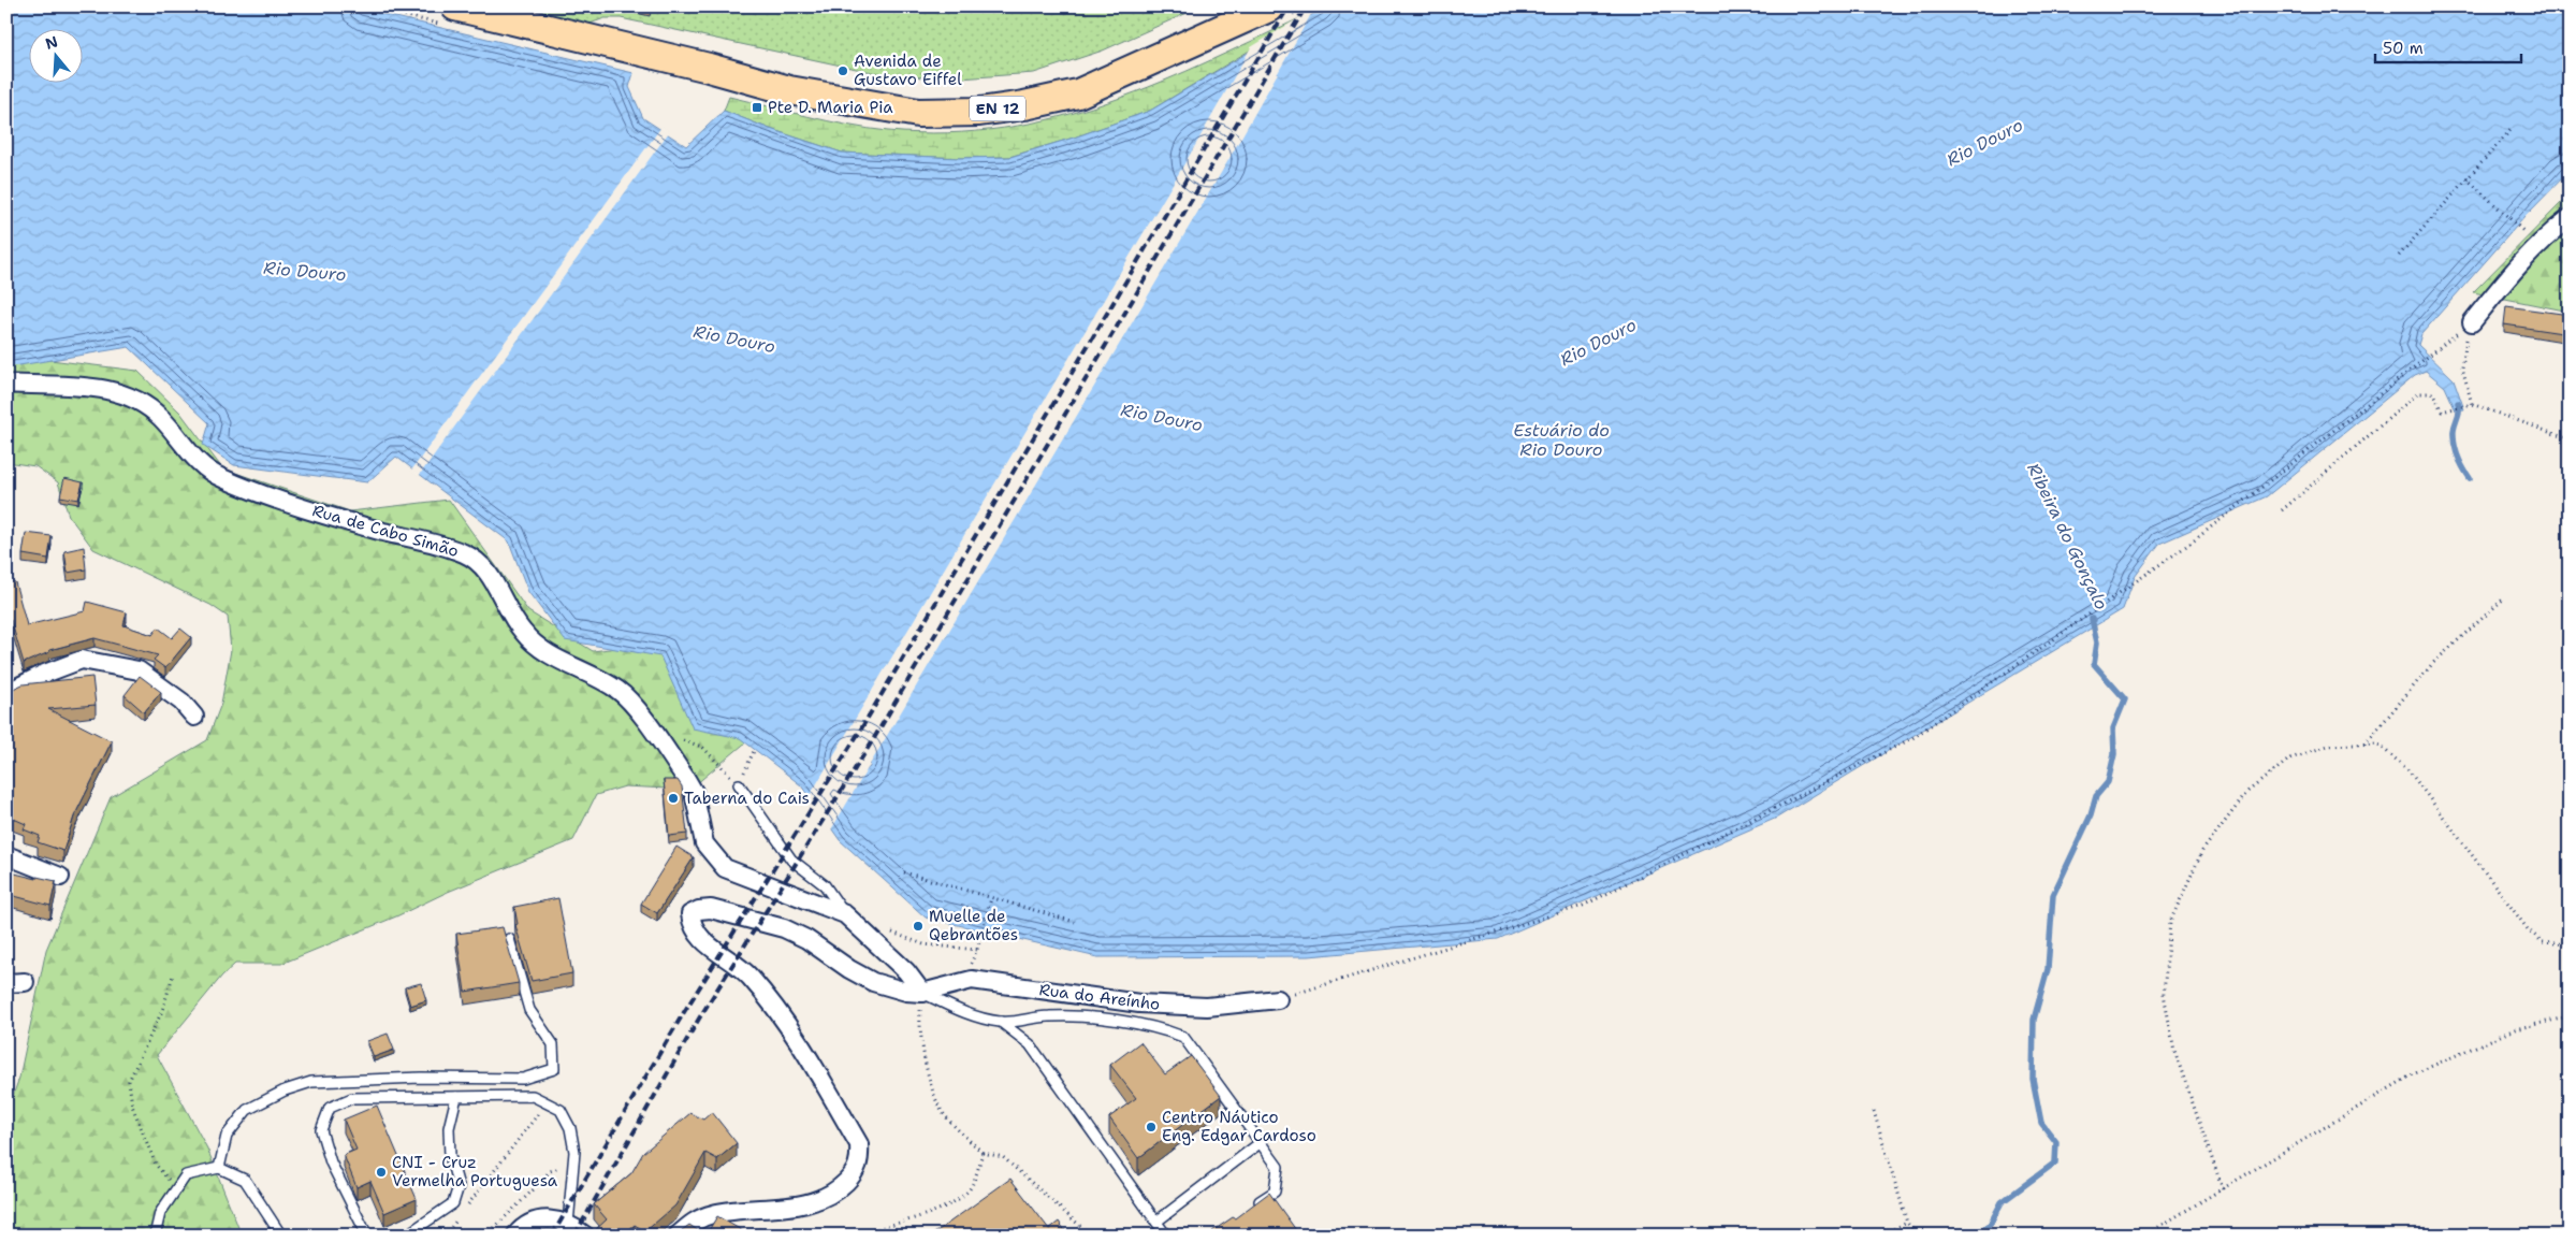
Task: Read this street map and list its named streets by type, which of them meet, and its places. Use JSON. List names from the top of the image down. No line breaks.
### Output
{"streets":{"main road":["EN 12"],"street":["Rua de Cabo Simão","Rua do Areínho"]},"water":["Rio Douro","Estuário do Rio Douro","Ribeira do Gonçalo"],"places":{"other":["Avenida de Gustavo Eiffel","Taberna do Cais","Muelle de Qebrantões","Centro Náutico Eng. Edgar Cardoso","CNI - Cruz Vermelha Portuguesa"],"transit":["Pte D. Maria Pia"]},"scale_bar":"50 m","north":"top"}
